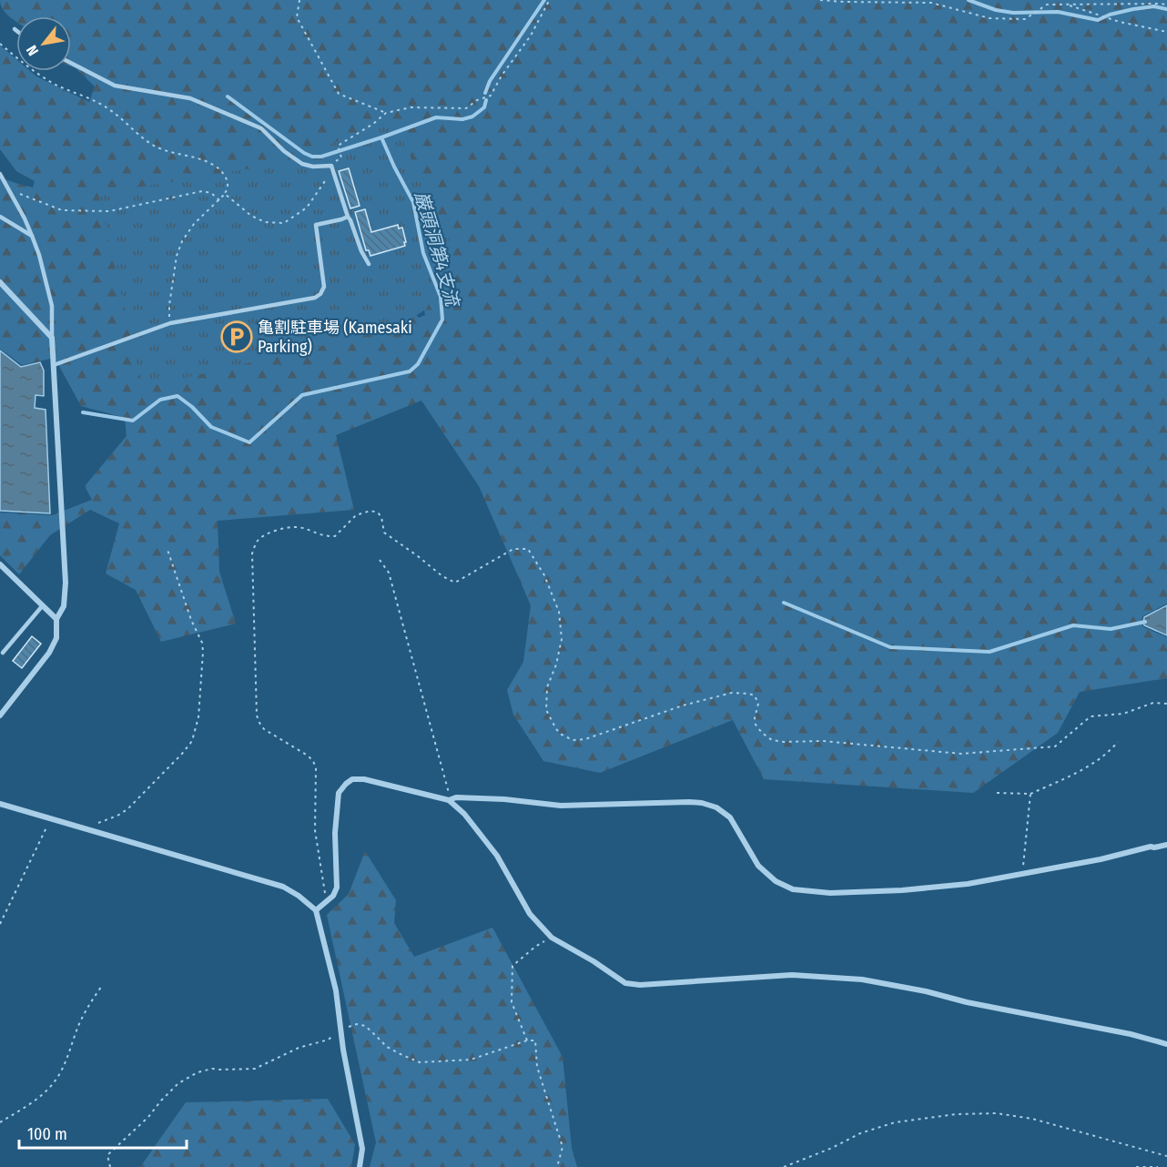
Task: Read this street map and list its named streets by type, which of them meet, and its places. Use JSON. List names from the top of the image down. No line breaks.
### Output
{"water":["巌頭洞第4支流"],"places":{"parking":["亀割駐車場 (Kamesaki Parking)"]},"scale_bar":"100 m","north":"bottom left"}
